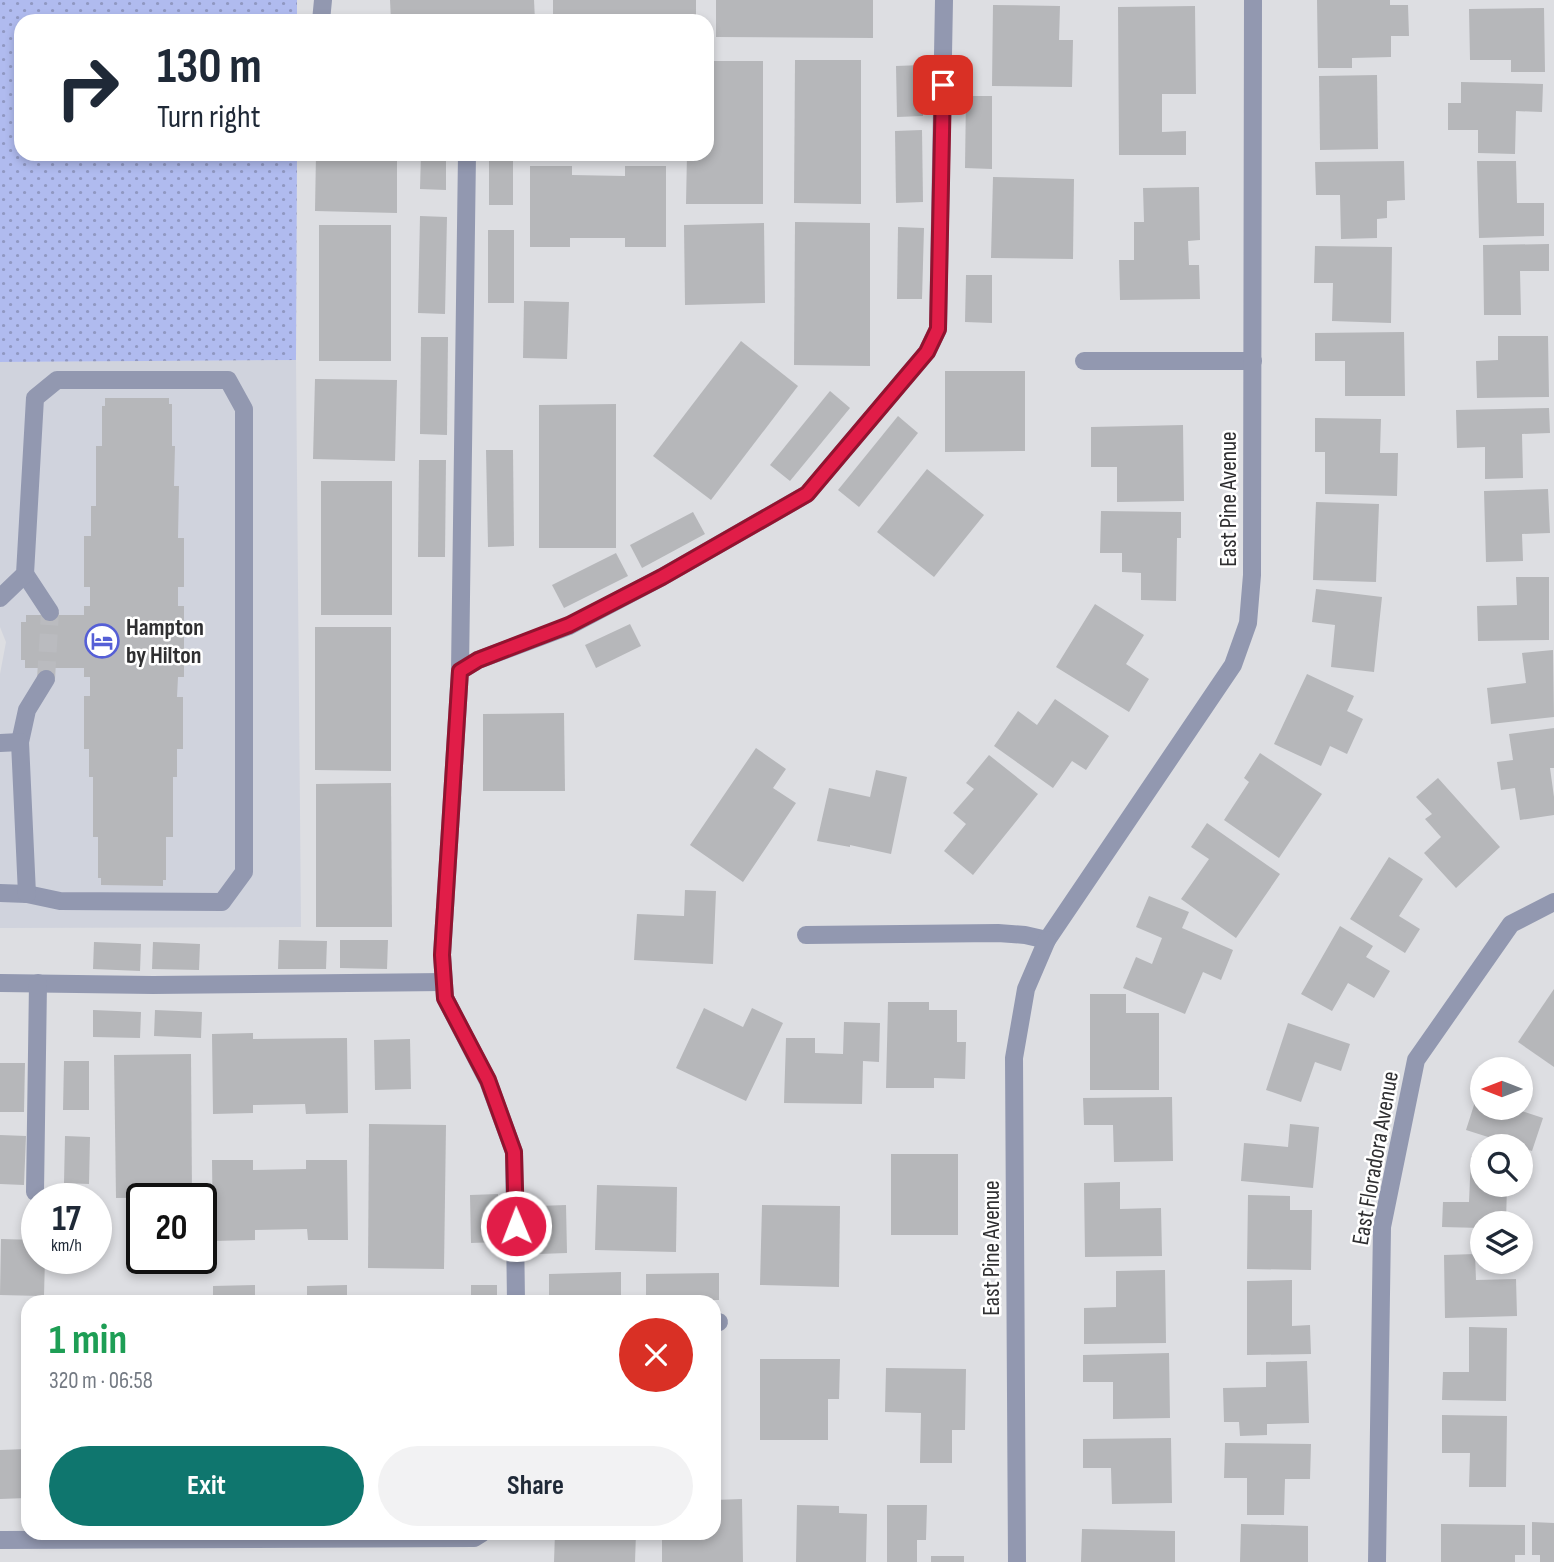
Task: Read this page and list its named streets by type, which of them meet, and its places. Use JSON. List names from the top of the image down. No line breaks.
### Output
{"streets":{"street":["East Pine Avenue","East Floradora Avenue"]},"places":{"hotel":["Hampton by Hilton"]},"north":"left","page":{"turn":["130 m","Turn right"],"speed":"17 km/h","limit":"20","heading":["1 min","320 m · 06:58"],"buttons":["Exit","Share"]}}
